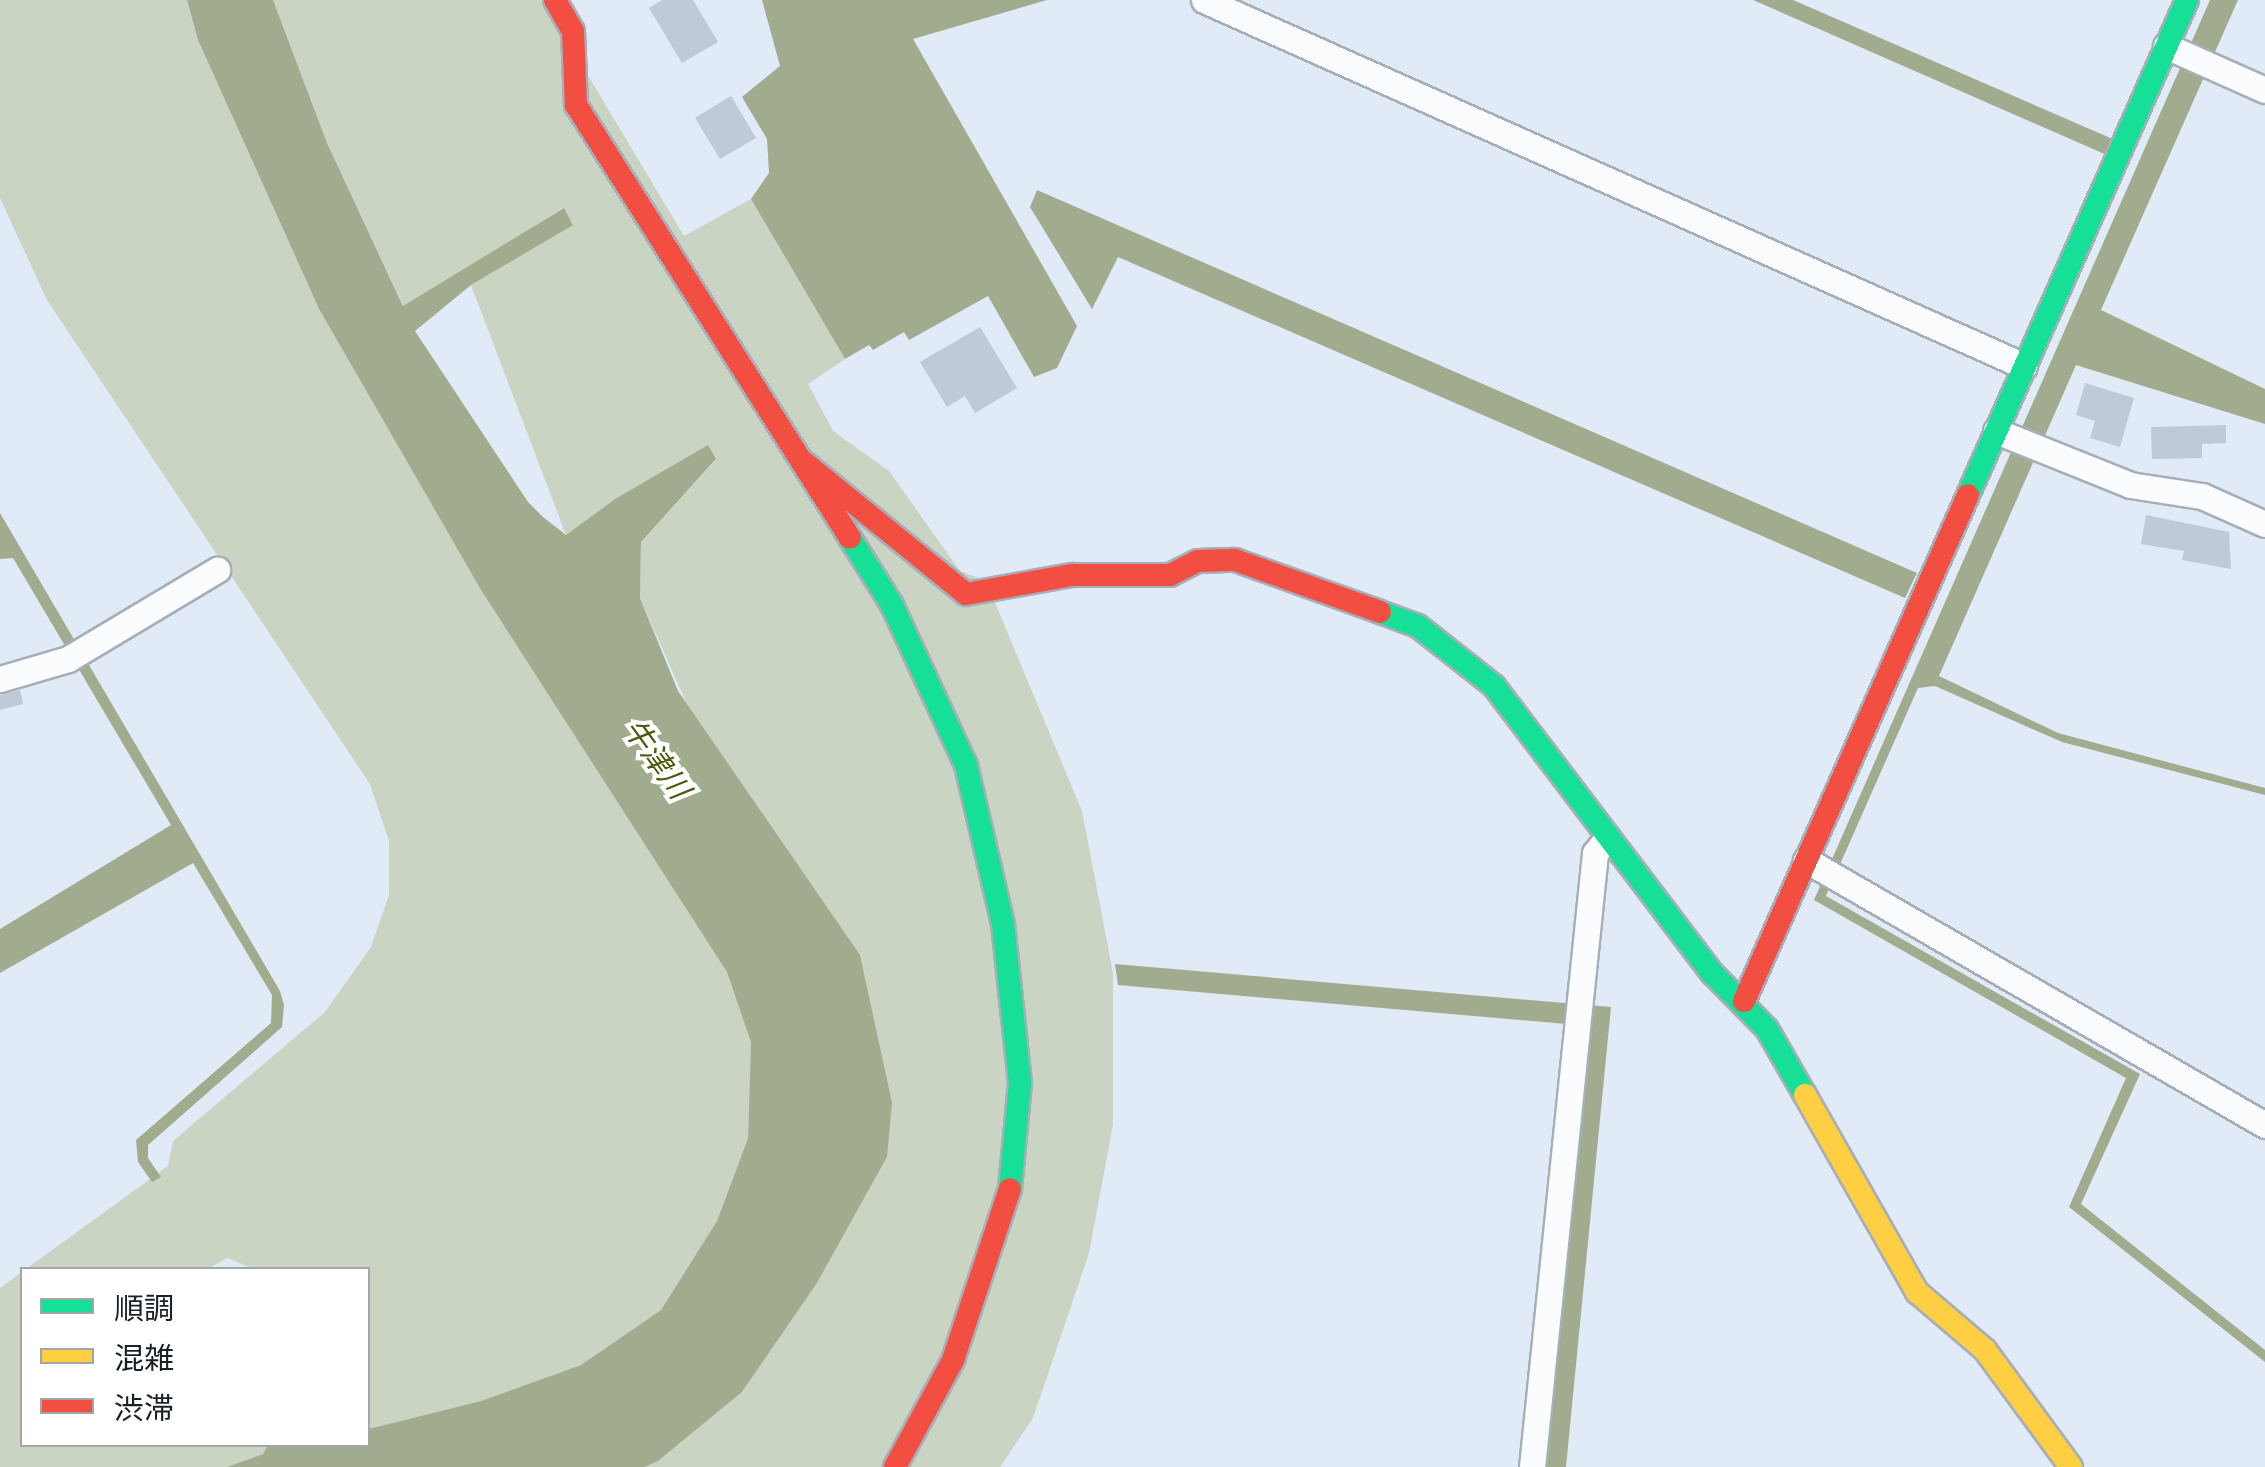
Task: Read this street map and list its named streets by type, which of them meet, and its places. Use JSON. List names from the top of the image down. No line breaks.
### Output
{"water":["牛津川"],"legend":["順調","混雑","渋滞"]}
